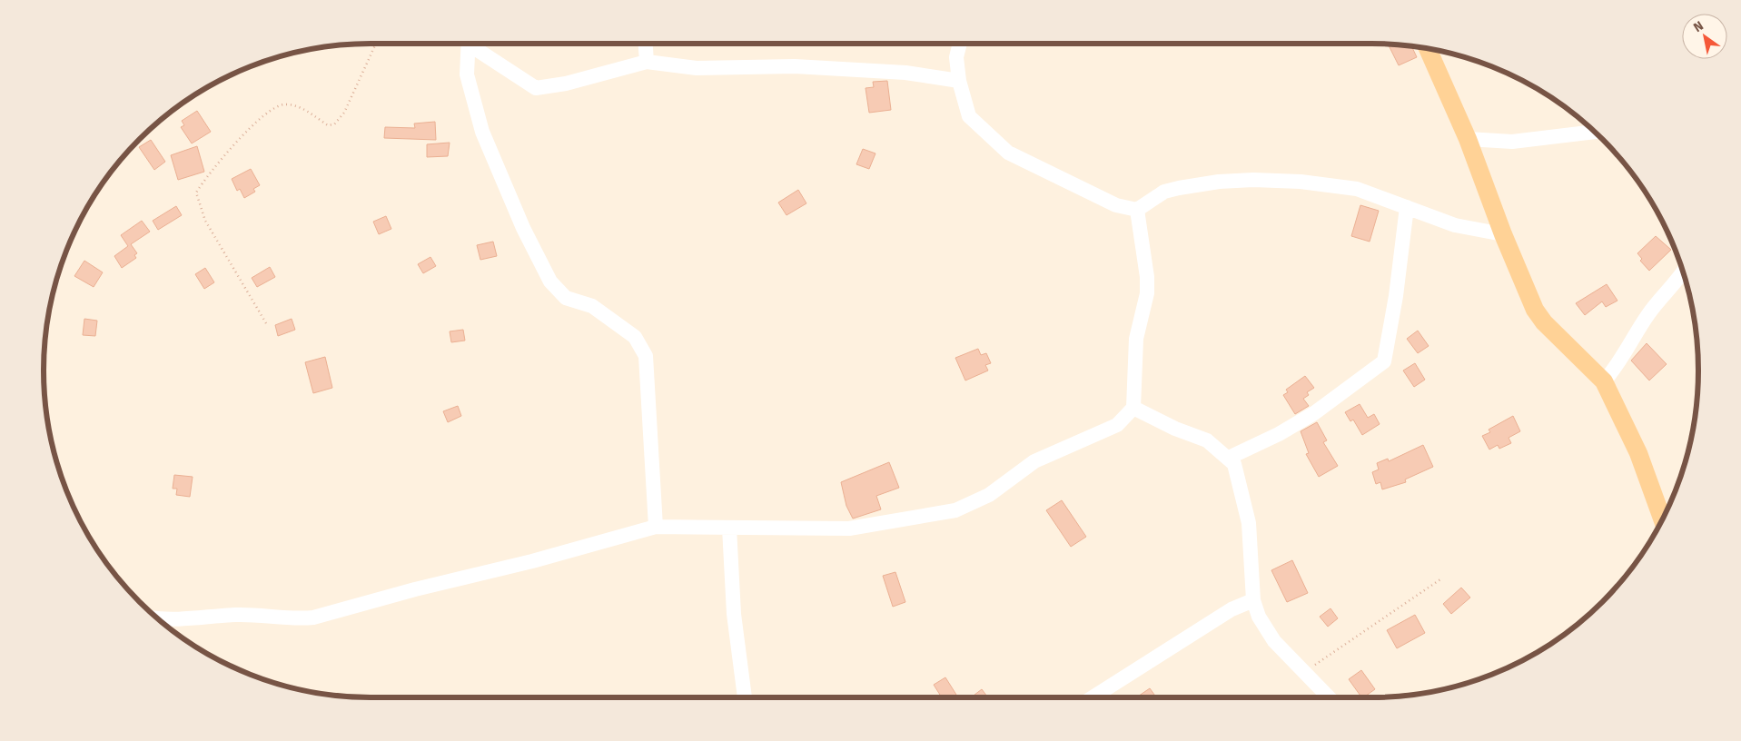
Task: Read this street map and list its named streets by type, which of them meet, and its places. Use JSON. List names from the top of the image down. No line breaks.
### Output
{"north":"top left"}
